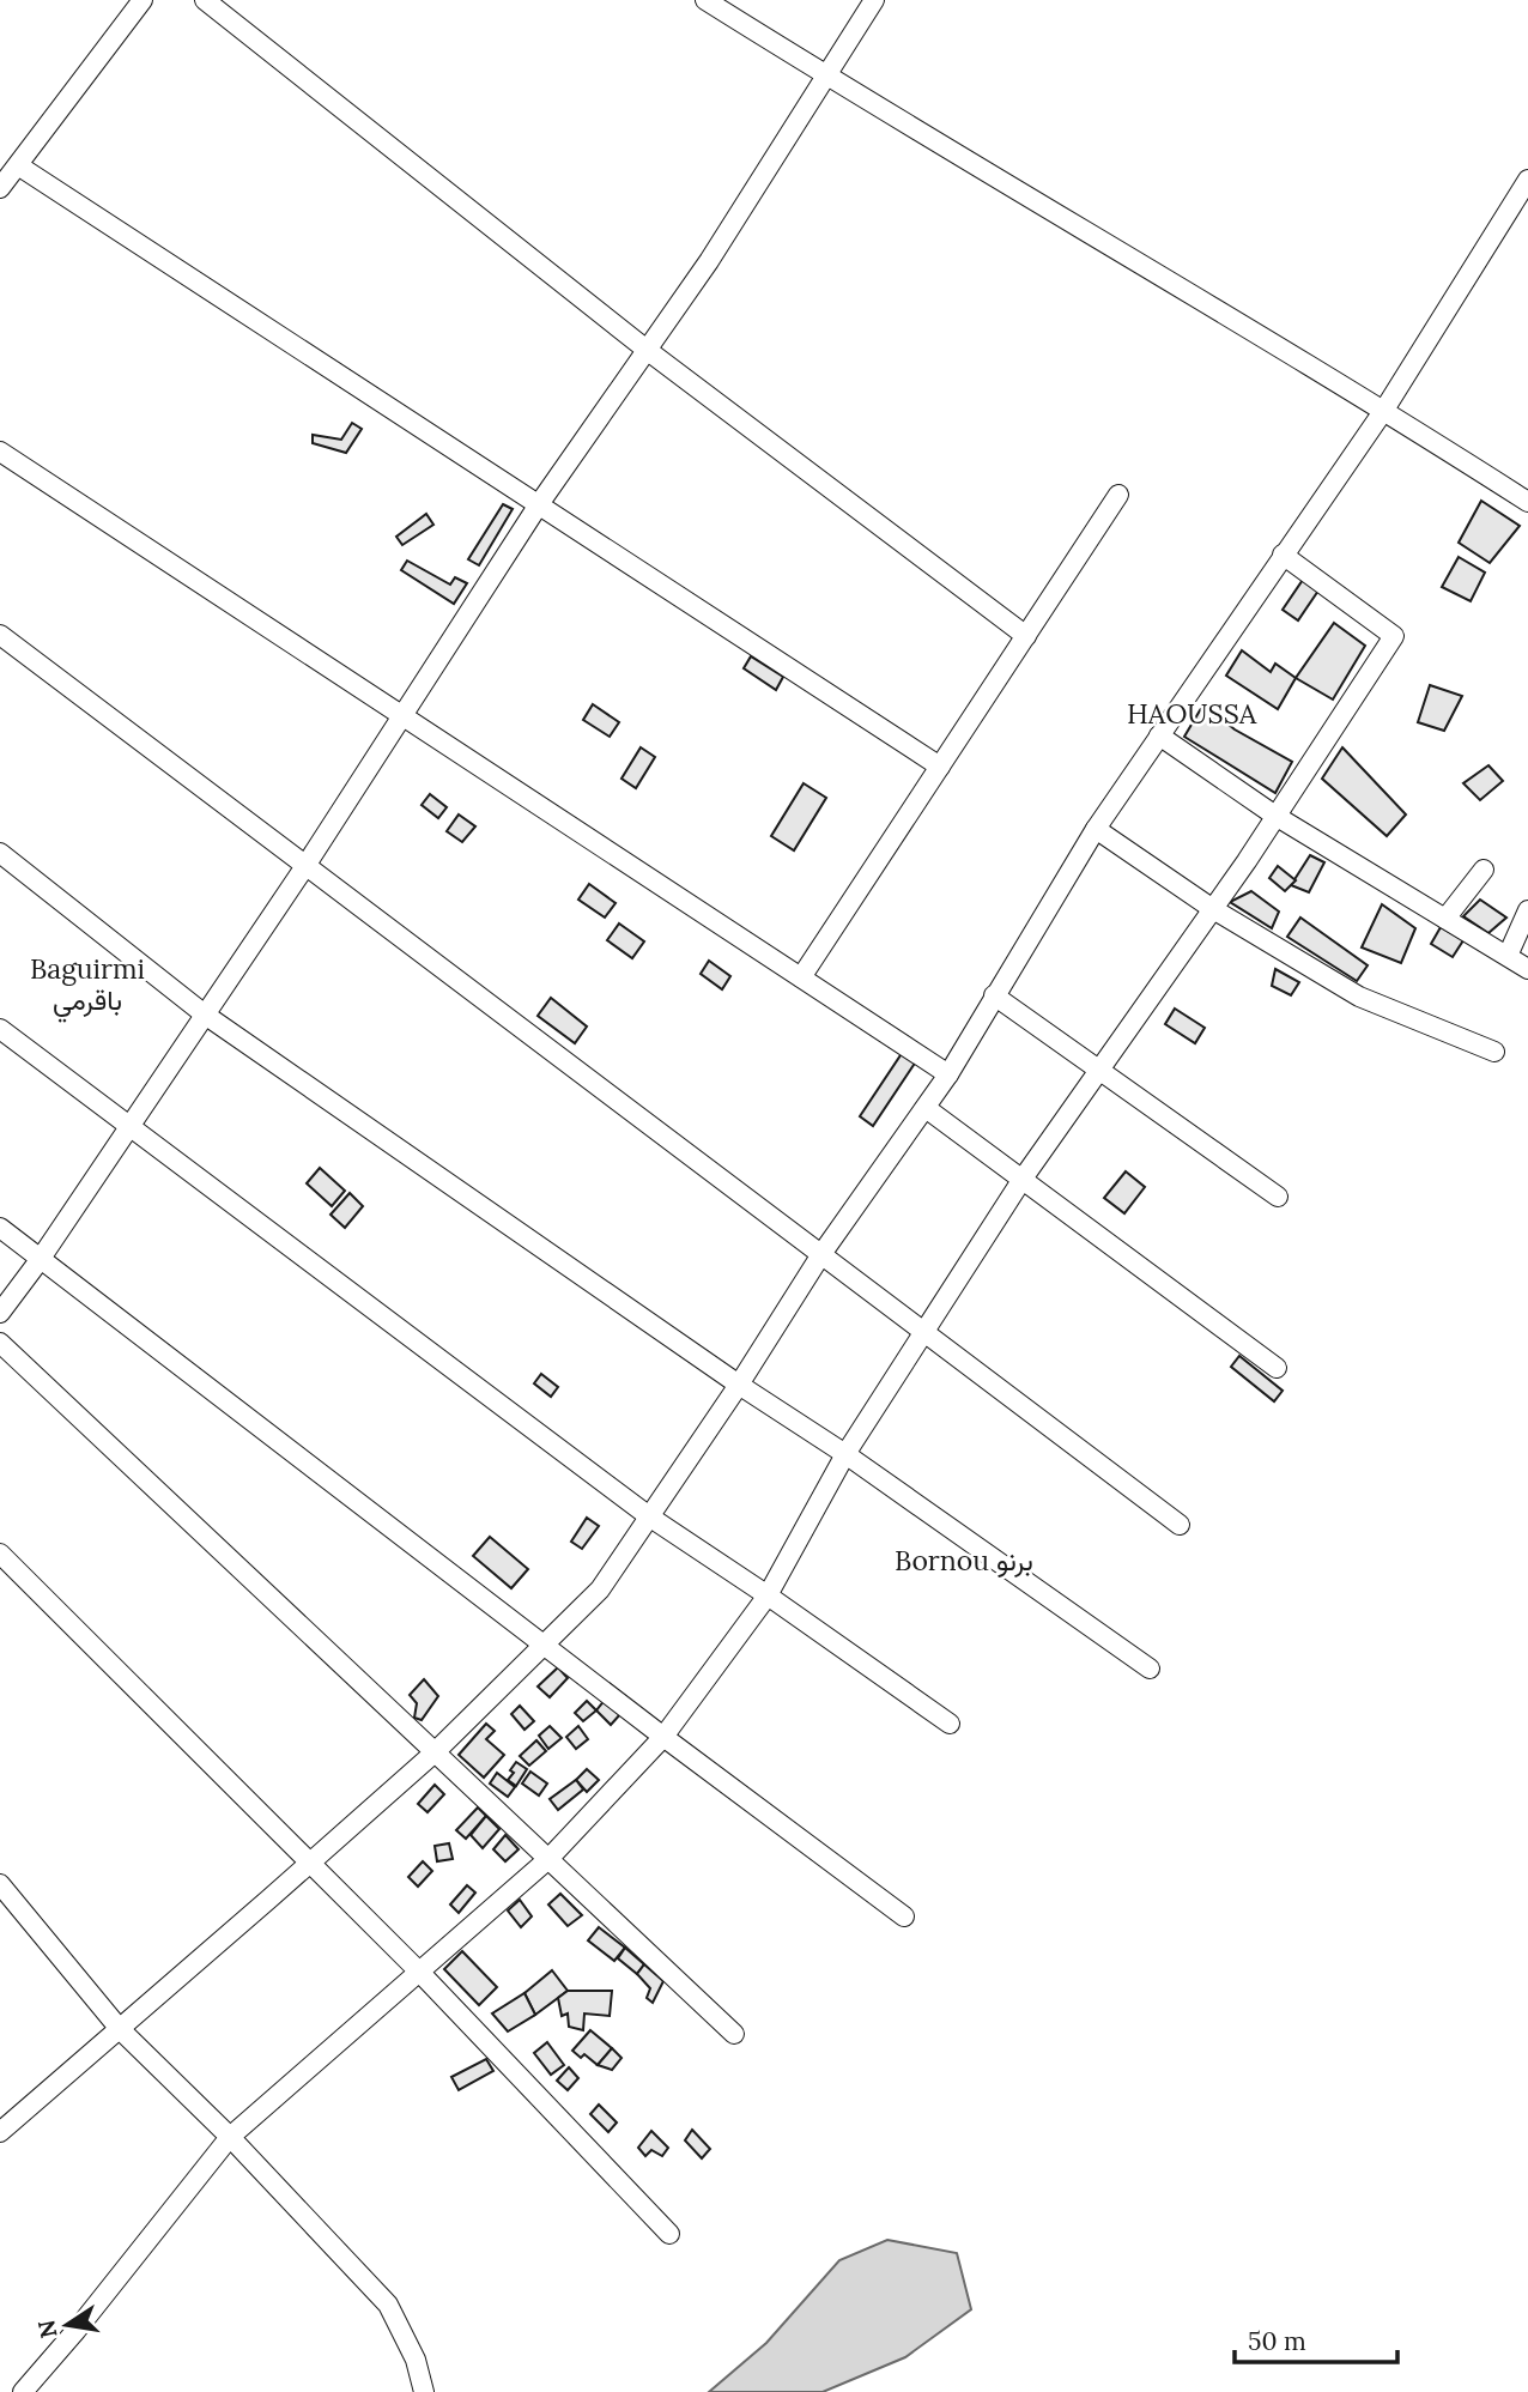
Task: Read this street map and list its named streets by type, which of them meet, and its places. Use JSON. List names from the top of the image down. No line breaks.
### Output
{"districts":["HAOUSSA","Baguirmi باقرمي","Bornou برنو"],"scale_bar":"50 m","north":"left"}
